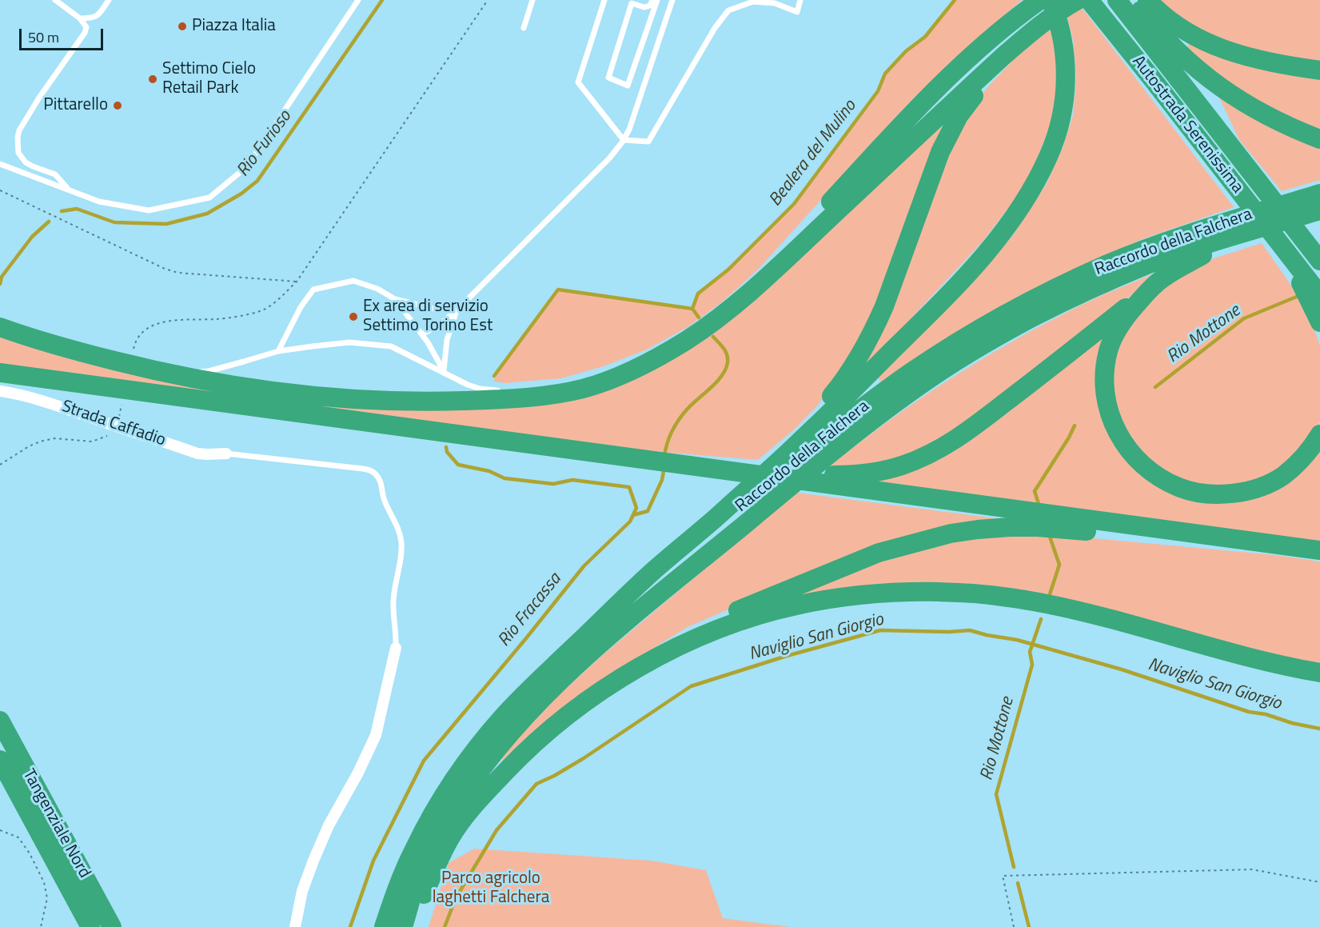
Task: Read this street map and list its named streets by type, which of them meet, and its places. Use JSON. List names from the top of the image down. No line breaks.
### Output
{"streets":{"highway":["Autostrada Serenissima","Raccordo della Falchera","Tangenziale Nord"],"street":["Strada Caffadio"]},"water":["Rio Furioso","Bealera del Mulino","Rio Mottone","Rio Fracassa","Naviglio San Giorgio"],"parks":["Parco agricolo laghetti Falchera"],"places":["Piazza Italia","Settimo Cielo Retail Park","Pittarello","Ex area di servizio Settimo Torino Est"],"scale_bar":"50 m"}
